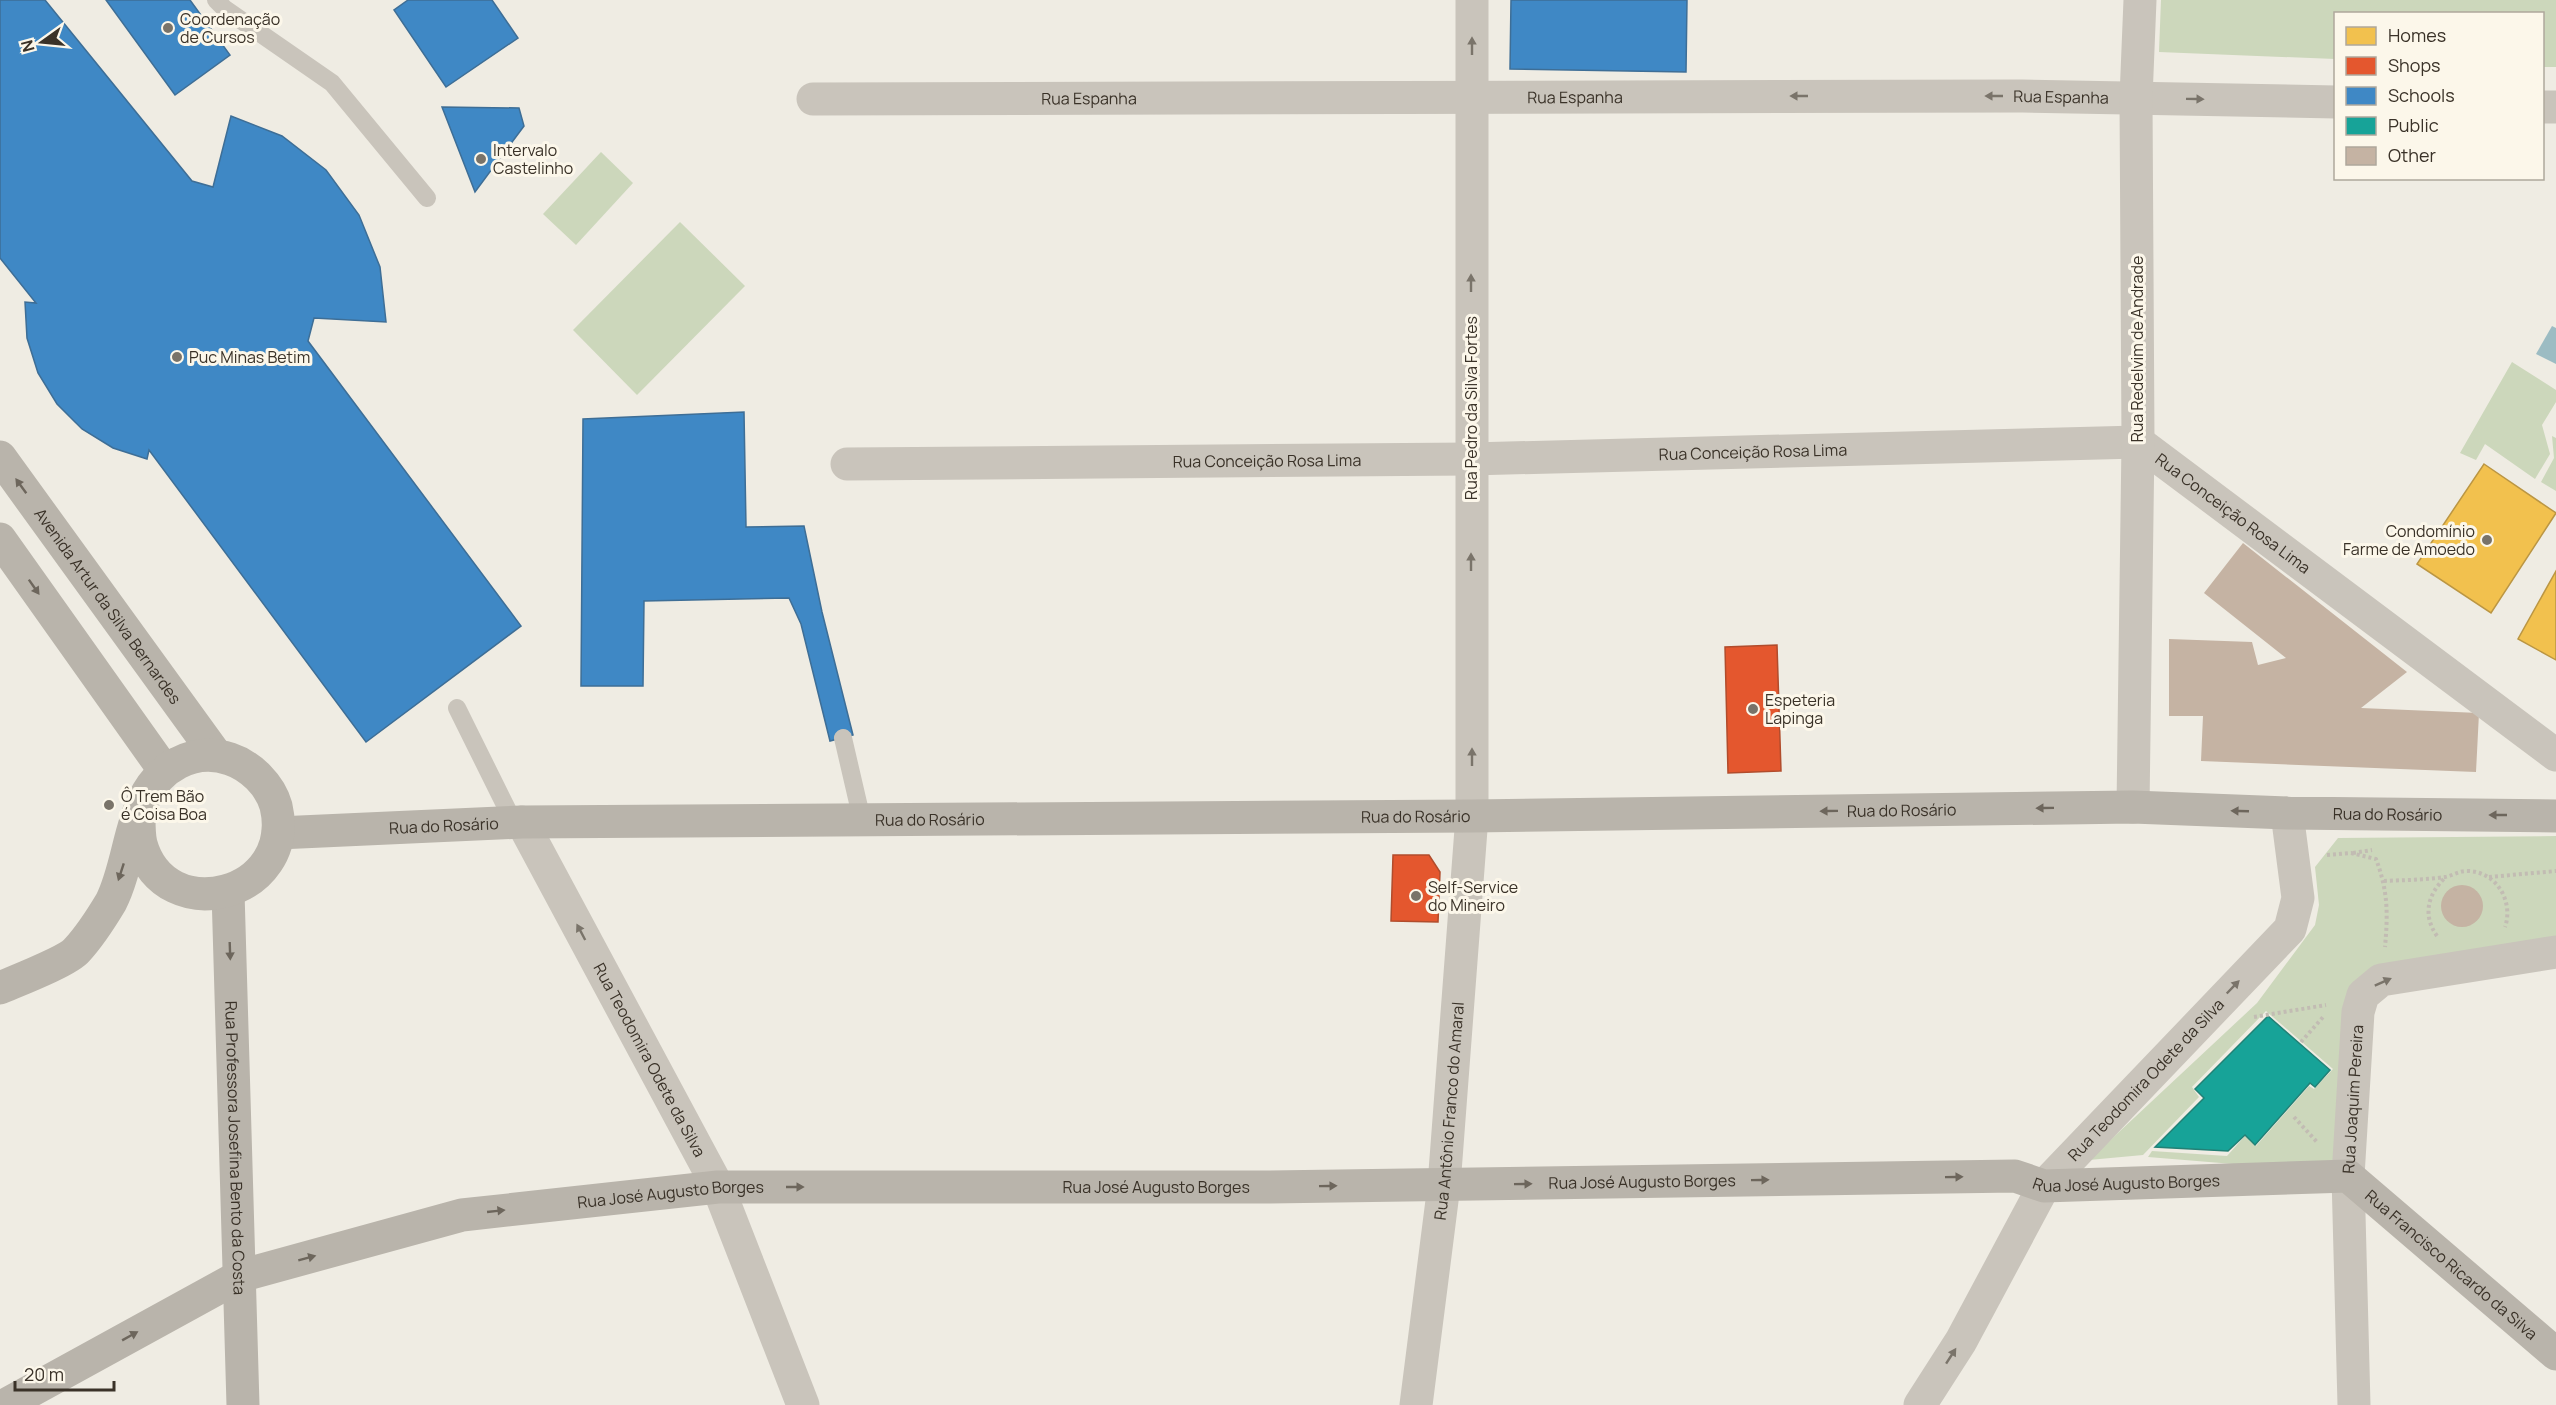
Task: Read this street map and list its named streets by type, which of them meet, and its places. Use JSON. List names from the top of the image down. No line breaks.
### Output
{"streets":{"street":["Rua Espanha","Rua Redelvim de Andrade","Rua Pedro da Silva Fortes","Rua Conceição Rosa Lima","Avenida Artur da Silva Bernardes","Rua do Rosário","Rua Teodomira Odete da Silva","Rua Joaquim Pereira","Rua Antônio Franco do Amaral","Rua Professora Josefina Bento da Costa","Rua José Augusto Borges","Rua Francisco Ricardo da Silva"]},"crossings":[["Rua Espanha","Rua Redelvim de Andrade"],["Rua Espanha","Rua Pedro da Silva Fortes"],["Rua Redelvim de Andrade","Rua Conceição Rosa Lima"],["Rua Redelvim de Andrade","Rua do Rosário"],["Rua Pedro da Silva Fortes","Rua Conceição Rosa Lima"],["Rua Pedro da Silva Fortes","Rua do Rosário"],["Rua Pedro da Silva Fortes","Rua Antônio Franco do Amaral"],["Avenida Artur da Silva Bernardes","Rua do Rosário"],["Avenida Artur da Silva Bernardes","Rua Professora Josefina Bento da Costa"],["Rua do Rosário","Rua Teodomira Odete da Silva"],["Rua do Rosário","Rua Antônio Franco do Amaral"],["Rua do Rosário","Rua Professora Josefina Bento da Costa"],["Rua Teodomira Odete da Silva","Rua José Augusto Borges"],["Rua Joaquim Pereira","Rua José Augusto Borges"],["Rua Joaquim Pereira","Rua Francisco Ricardo da Silva"],["Rua Antônio Franco do Amaral","Rua José Augusto Borges"],["Rua Professora Josefina Bento da Costa","Rua José Augusto Borges"],["Rua José Augusto Borges","Rua Francisco Ricardo da Silva"]],"one_way":["Rua Pedro da Silva Fortes","Rua do Rosário","Rua Teodomira Odete da Silva","Rua Professora Josefina Bento da Costa","Rua José Augusto Borges"],"places":["Coordenação de Cursos","Intervalo Castelinho","Puc Minas Betim","Condomínio Farme de Amoedo","Espeteria Lapinga","Ô Trem Bão é Coisa Boa","Self-Service do Mineiro"],"legend":["Homes","Shops","Schools","Public","Other"],"scale_bar":"20 m","north":"left"}
